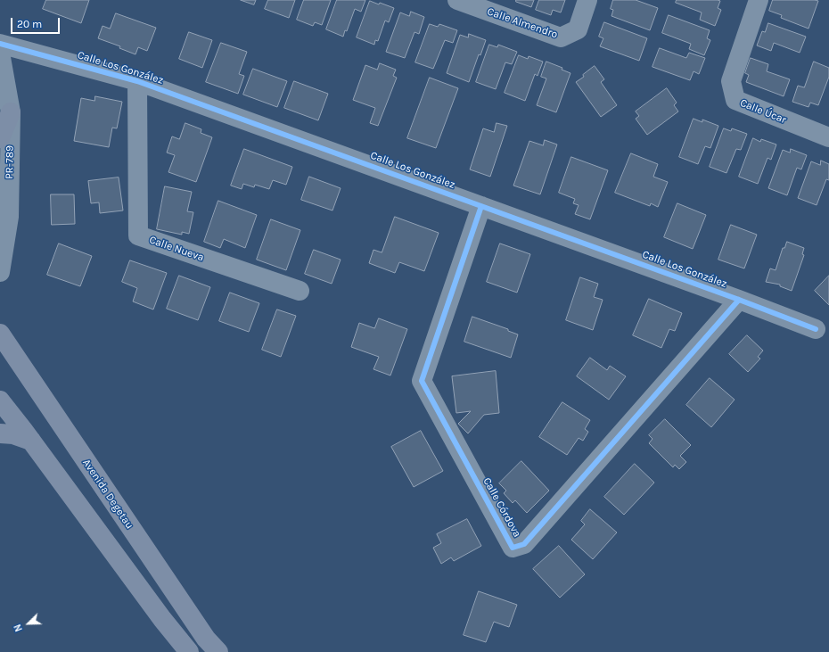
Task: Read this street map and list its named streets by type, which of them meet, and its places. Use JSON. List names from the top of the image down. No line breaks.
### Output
{"streets":{"main road":["Avenida Degetau"],"street":["Calle Almendro","Calle Los González","Calle Úcar","PR-789","Calle Nueva","Calle Córdova"]},"crossings":[["Calle Los González","Calle Nueva"],["Calle Los González","Calle Córdova"]],"scale_bar":"20 m","north":"bottom left"}
